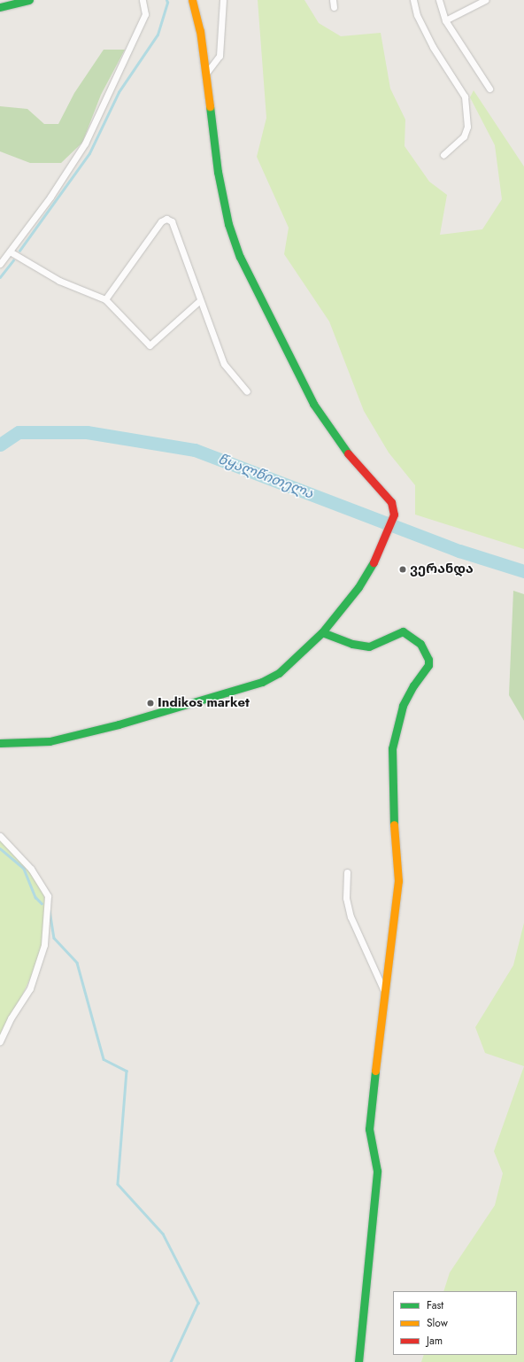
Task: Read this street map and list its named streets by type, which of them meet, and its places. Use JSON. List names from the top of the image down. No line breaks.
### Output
{"water":["წყალწითელა"],"places":["ვერანდა","Indikos market"],"legend":["Fast","Slow","Jam"]}
